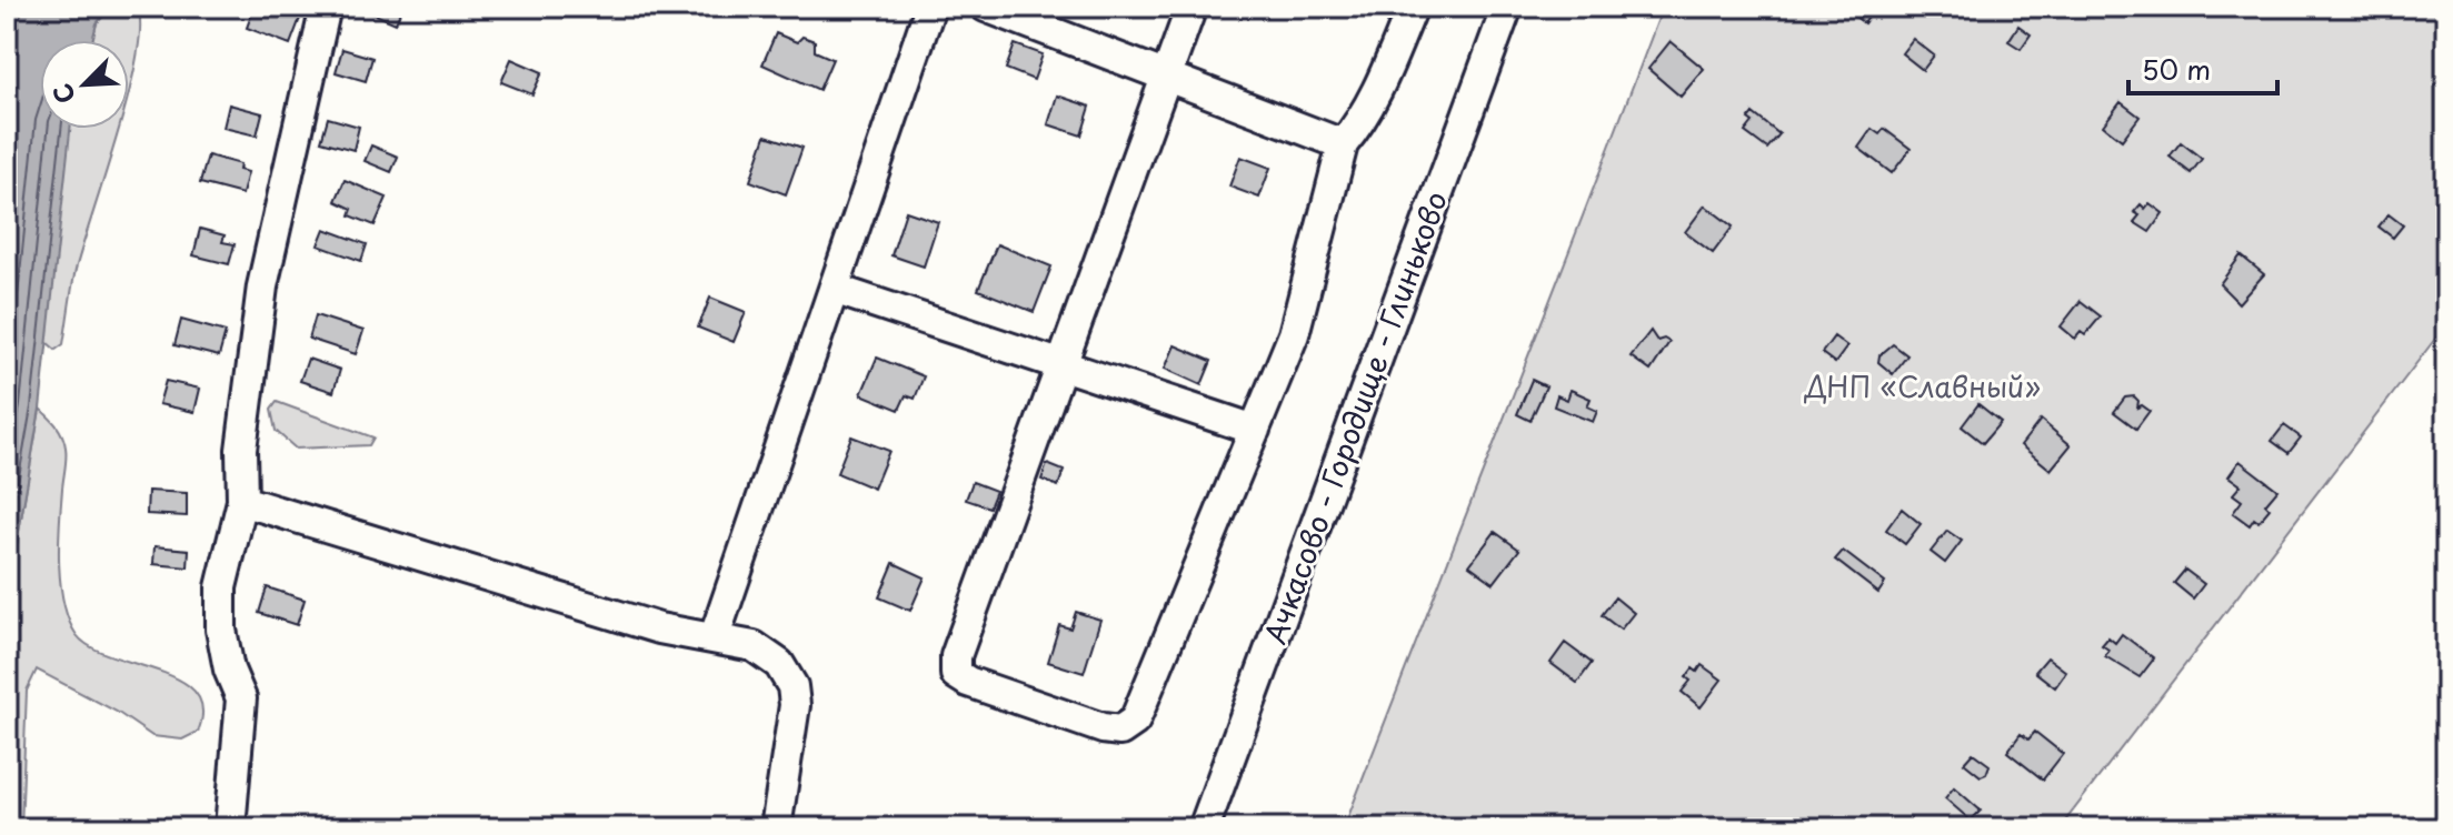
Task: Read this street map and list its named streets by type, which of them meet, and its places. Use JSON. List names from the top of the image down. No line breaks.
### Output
{"streets":{"street":["Ачкасово - Городище - Глиньково"]},"parks":["ДНП «Славный»"],"scale_bar":"50 m","north":"bottom left"}
